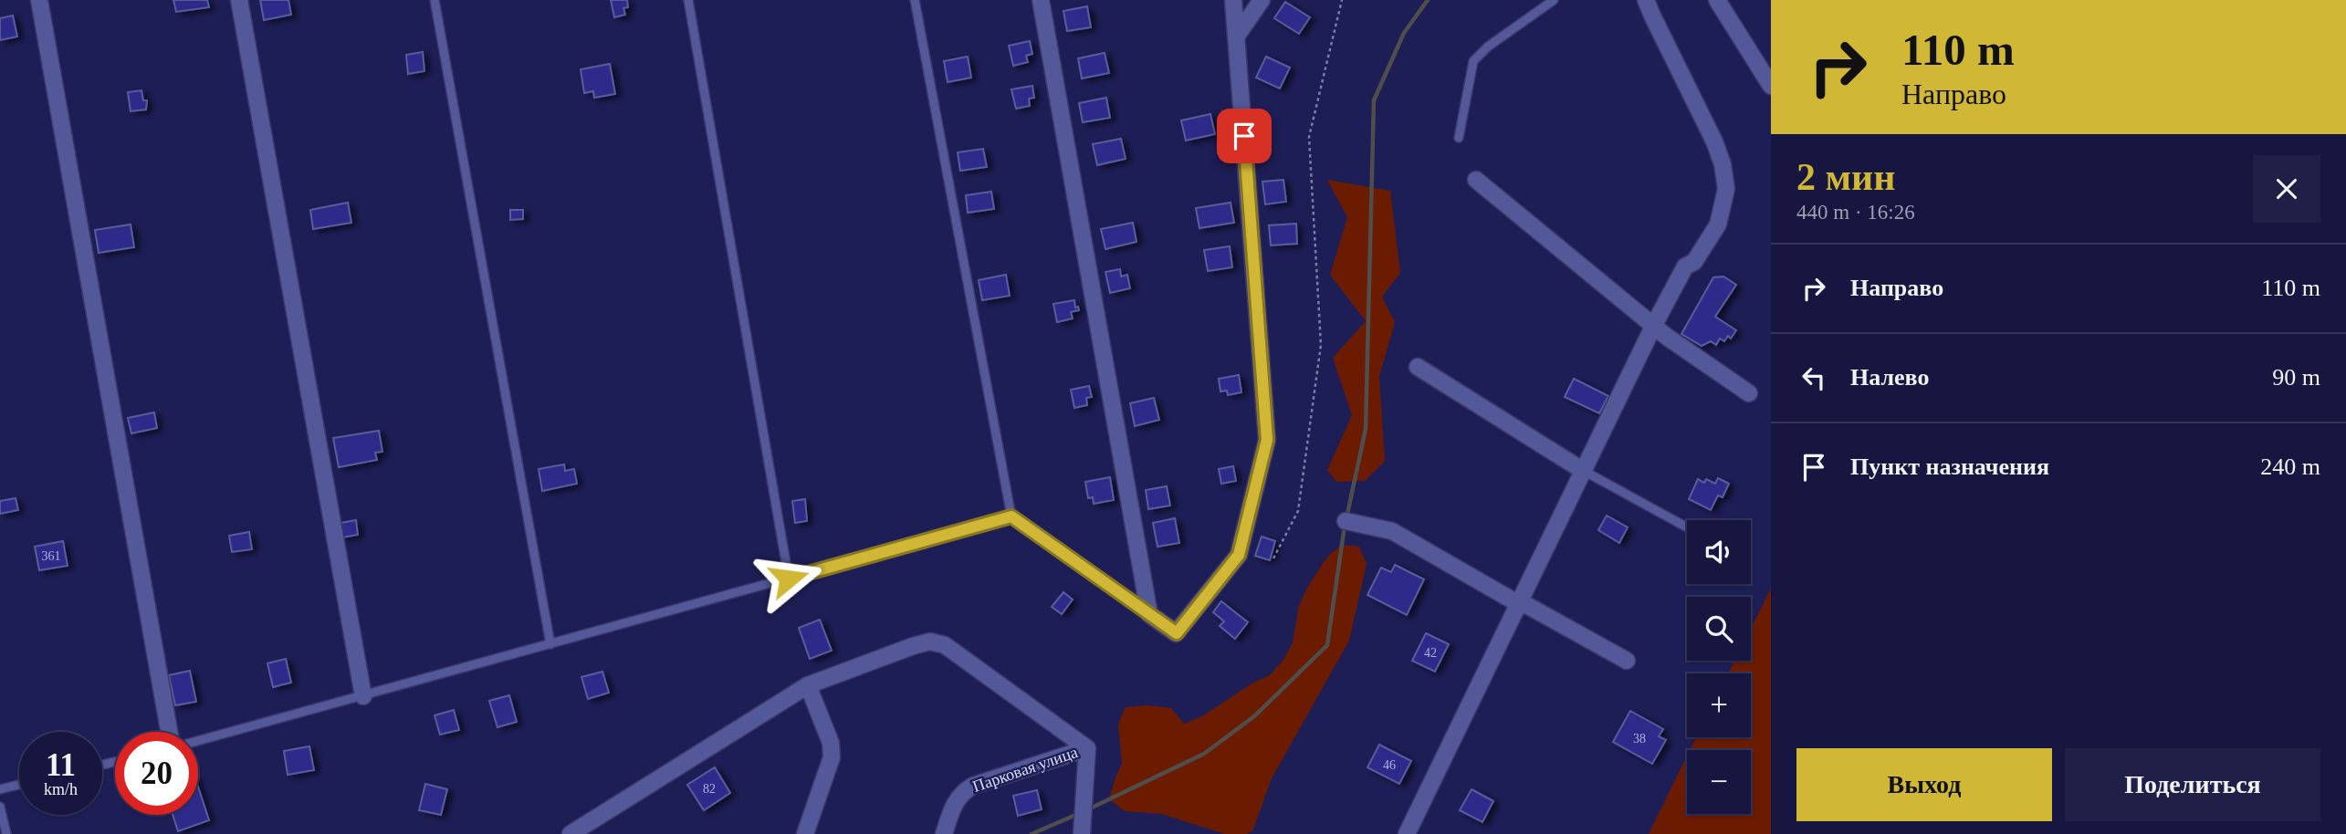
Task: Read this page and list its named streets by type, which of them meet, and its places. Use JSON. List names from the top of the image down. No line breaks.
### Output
{"streets":{"street":["Парковая улица"]},"house_numbers":["361","42","38","46","82"],"page":{"turn":["110 m","Направо"],"heading":["2 мин","440 m · 16:26"],"list":[{"name":"Направо","value":"110 m"},{"name":"Налево","value":"90 m"},{"name":"Пункт назначения","value":"240 m"}],"map_buttons":["+","−"],"speed":"11 km/h","limit":"20","buttons":["Выход","Поделиться"]}}
